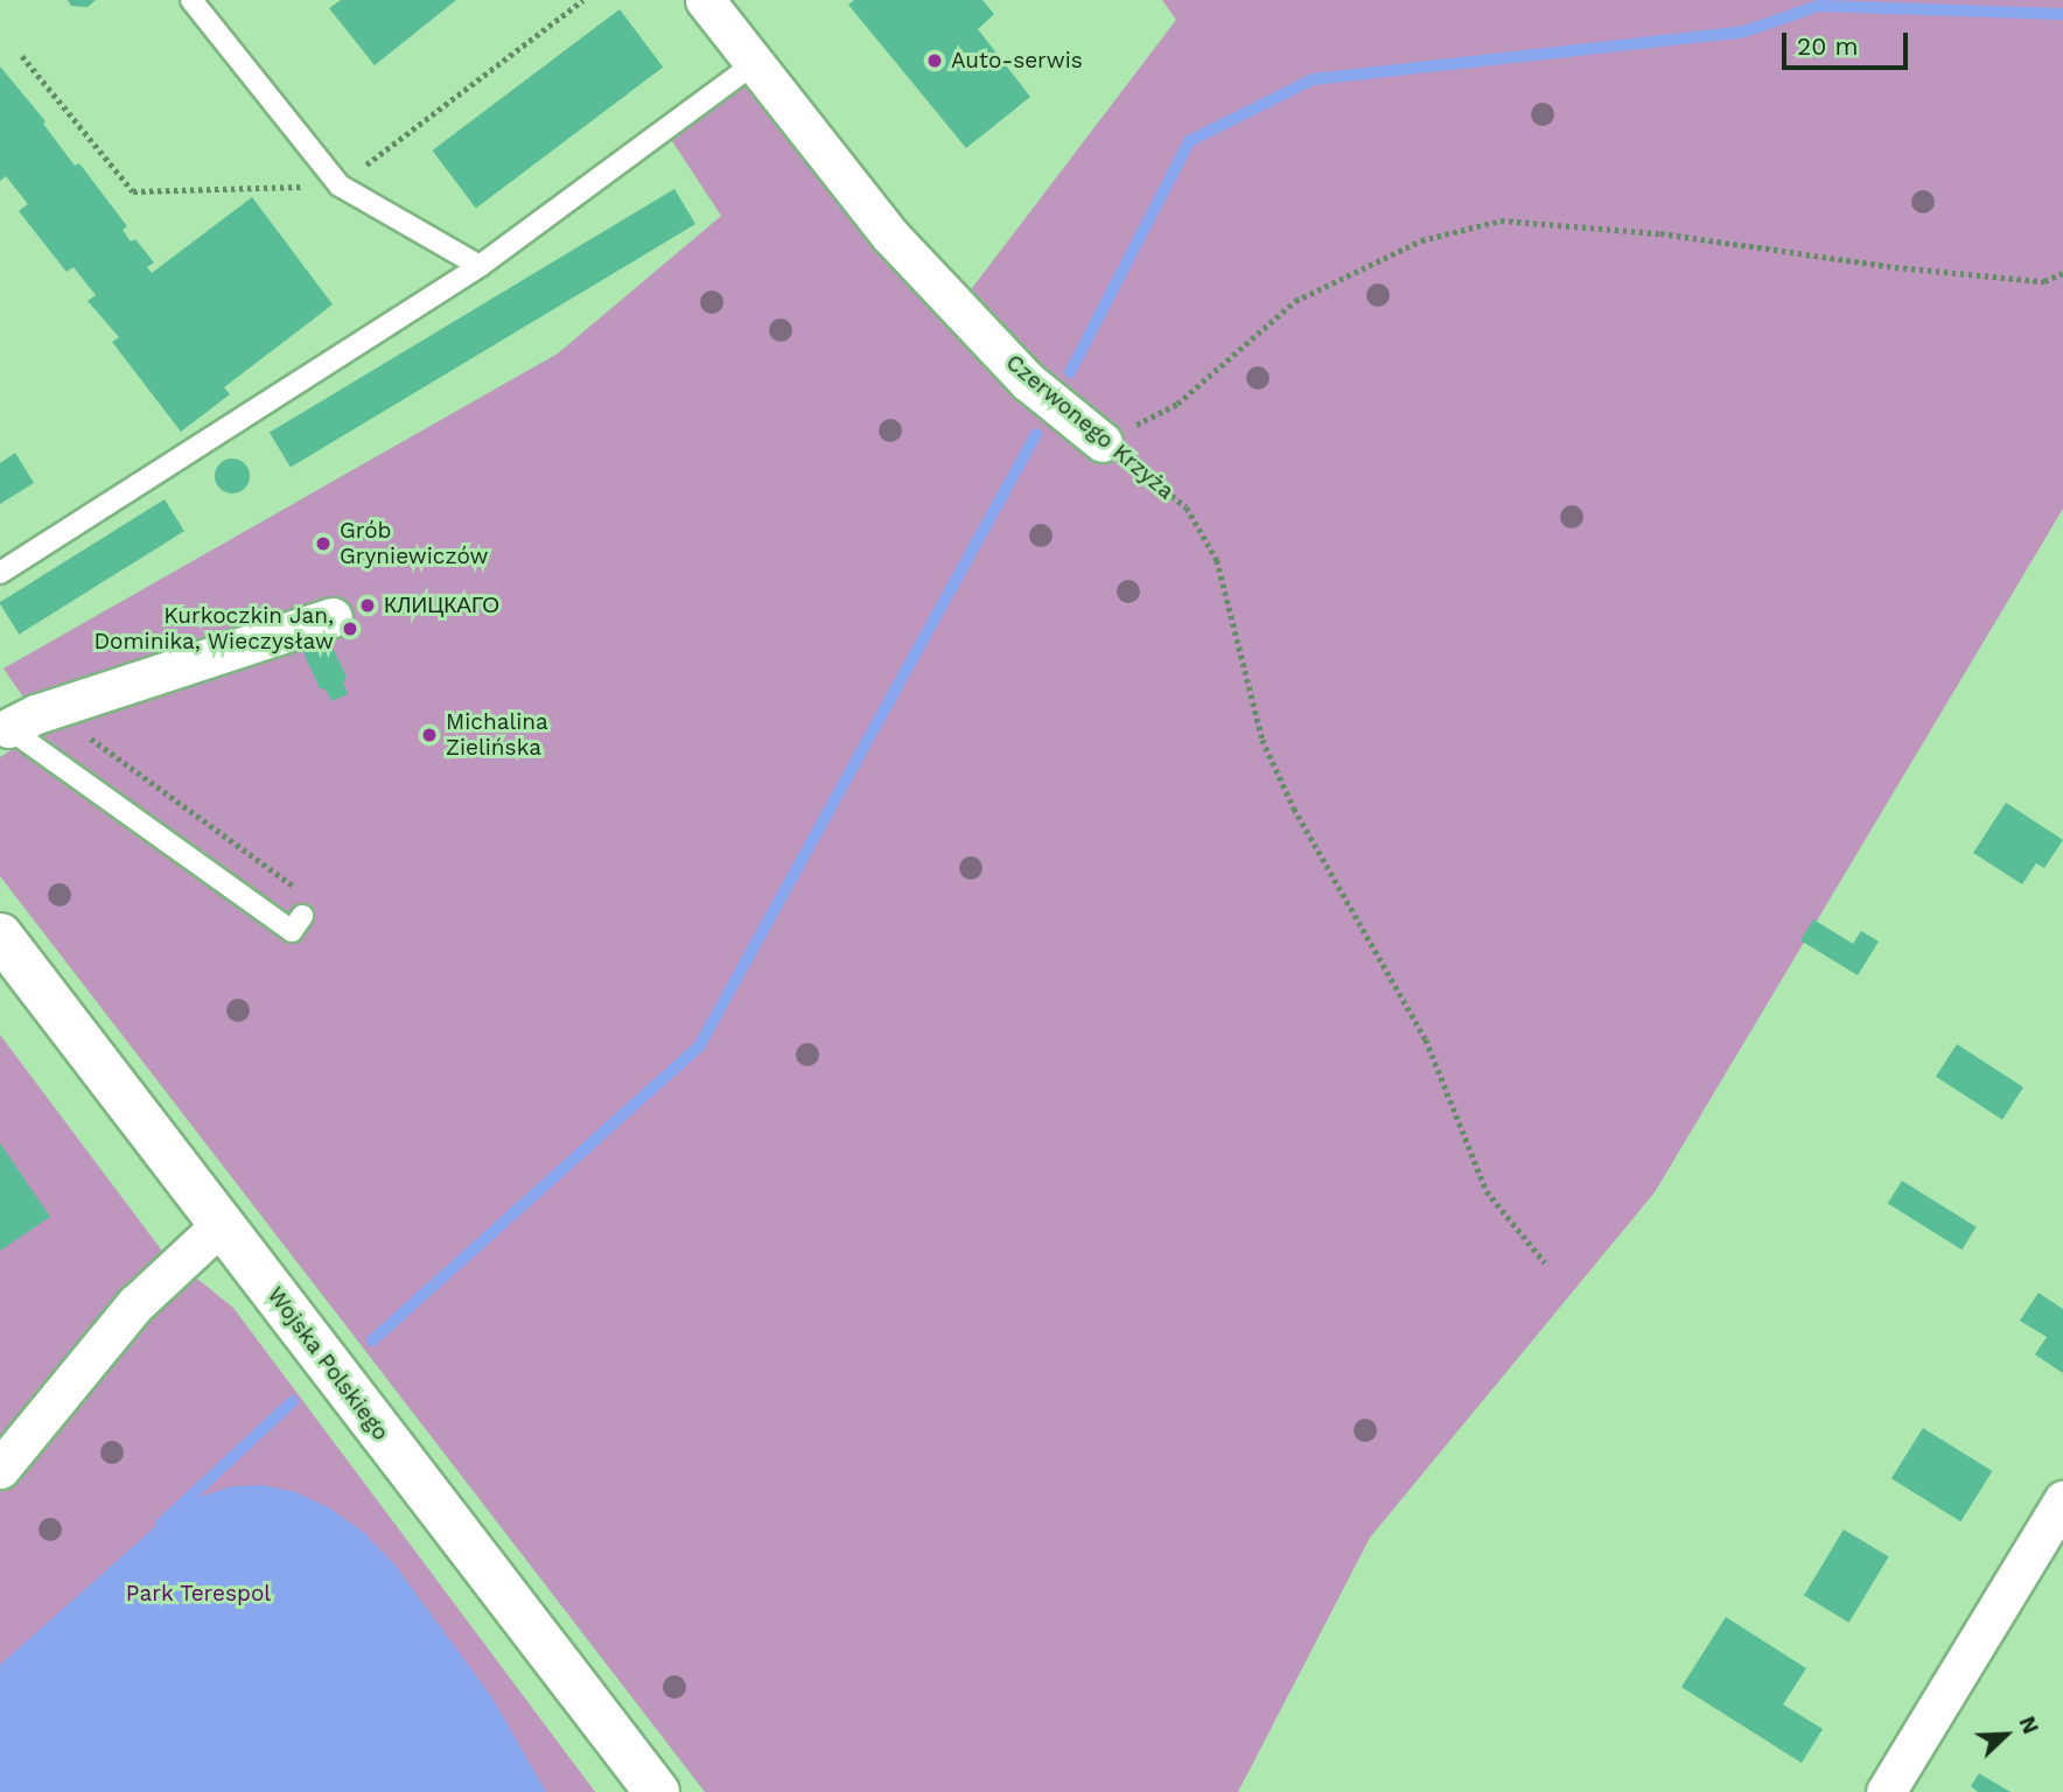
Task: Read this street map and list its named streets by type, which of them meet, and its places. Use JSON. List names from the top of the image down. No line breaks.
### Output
{"streets":{"street":["Czerwonego Krzyża","Wojska Polskiego"]},"parks":["Park Terespol"],"places":["Auto-serwis","Grób Gryniewiczów","КЛИЦКАГО","Kurkoczkin Jan, Dominika, Wieczysław","Michalina Zielińska"],"scale_bar":"20 m","north":"top right"}
